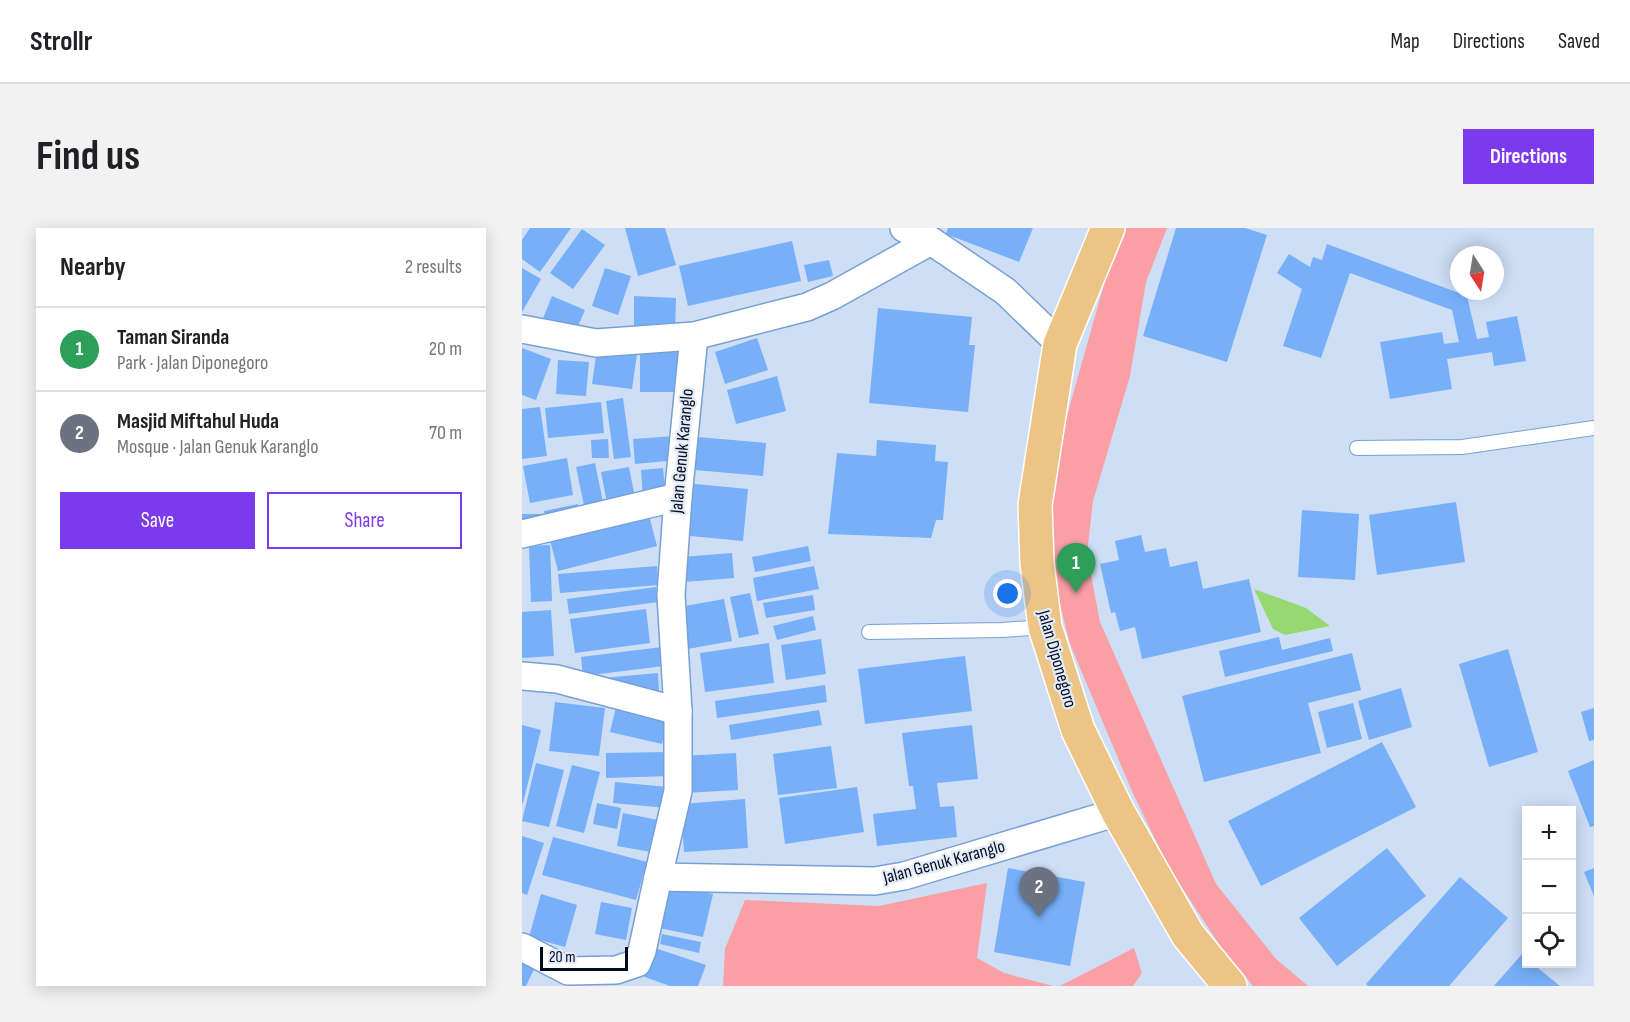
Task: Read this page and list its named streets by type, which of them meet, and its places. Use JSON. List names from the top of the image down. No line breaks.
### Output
{"streets":{"main road":["Jalan Diponegoro"],"street":["Jalan Genuk Karanglo"]},"crossings":[["Jalan Genuk Karanglo","Jalan Diponegoro"]],"scale_bar":"20 m","north":"bottom","page":{"header":"Strollr","nav":["Map","Directions","Saved"],"buttons":["Directions",["Save","Share"]],"title":"Find us","heading":["Nearby","2 results"],"list":[{"mark":"1","name":"Taman Siranda","note":"Park · Jalan Diponegoro","value":"20 m"},{"mark":"2","name":"Masjid Miftahul Huda","note":"Mosque · Jalan Genuk Karanglo","value":"70 m"}],"pins":["1","2"],"map_buttons":["+","−"],"scale":"20 m"}}
